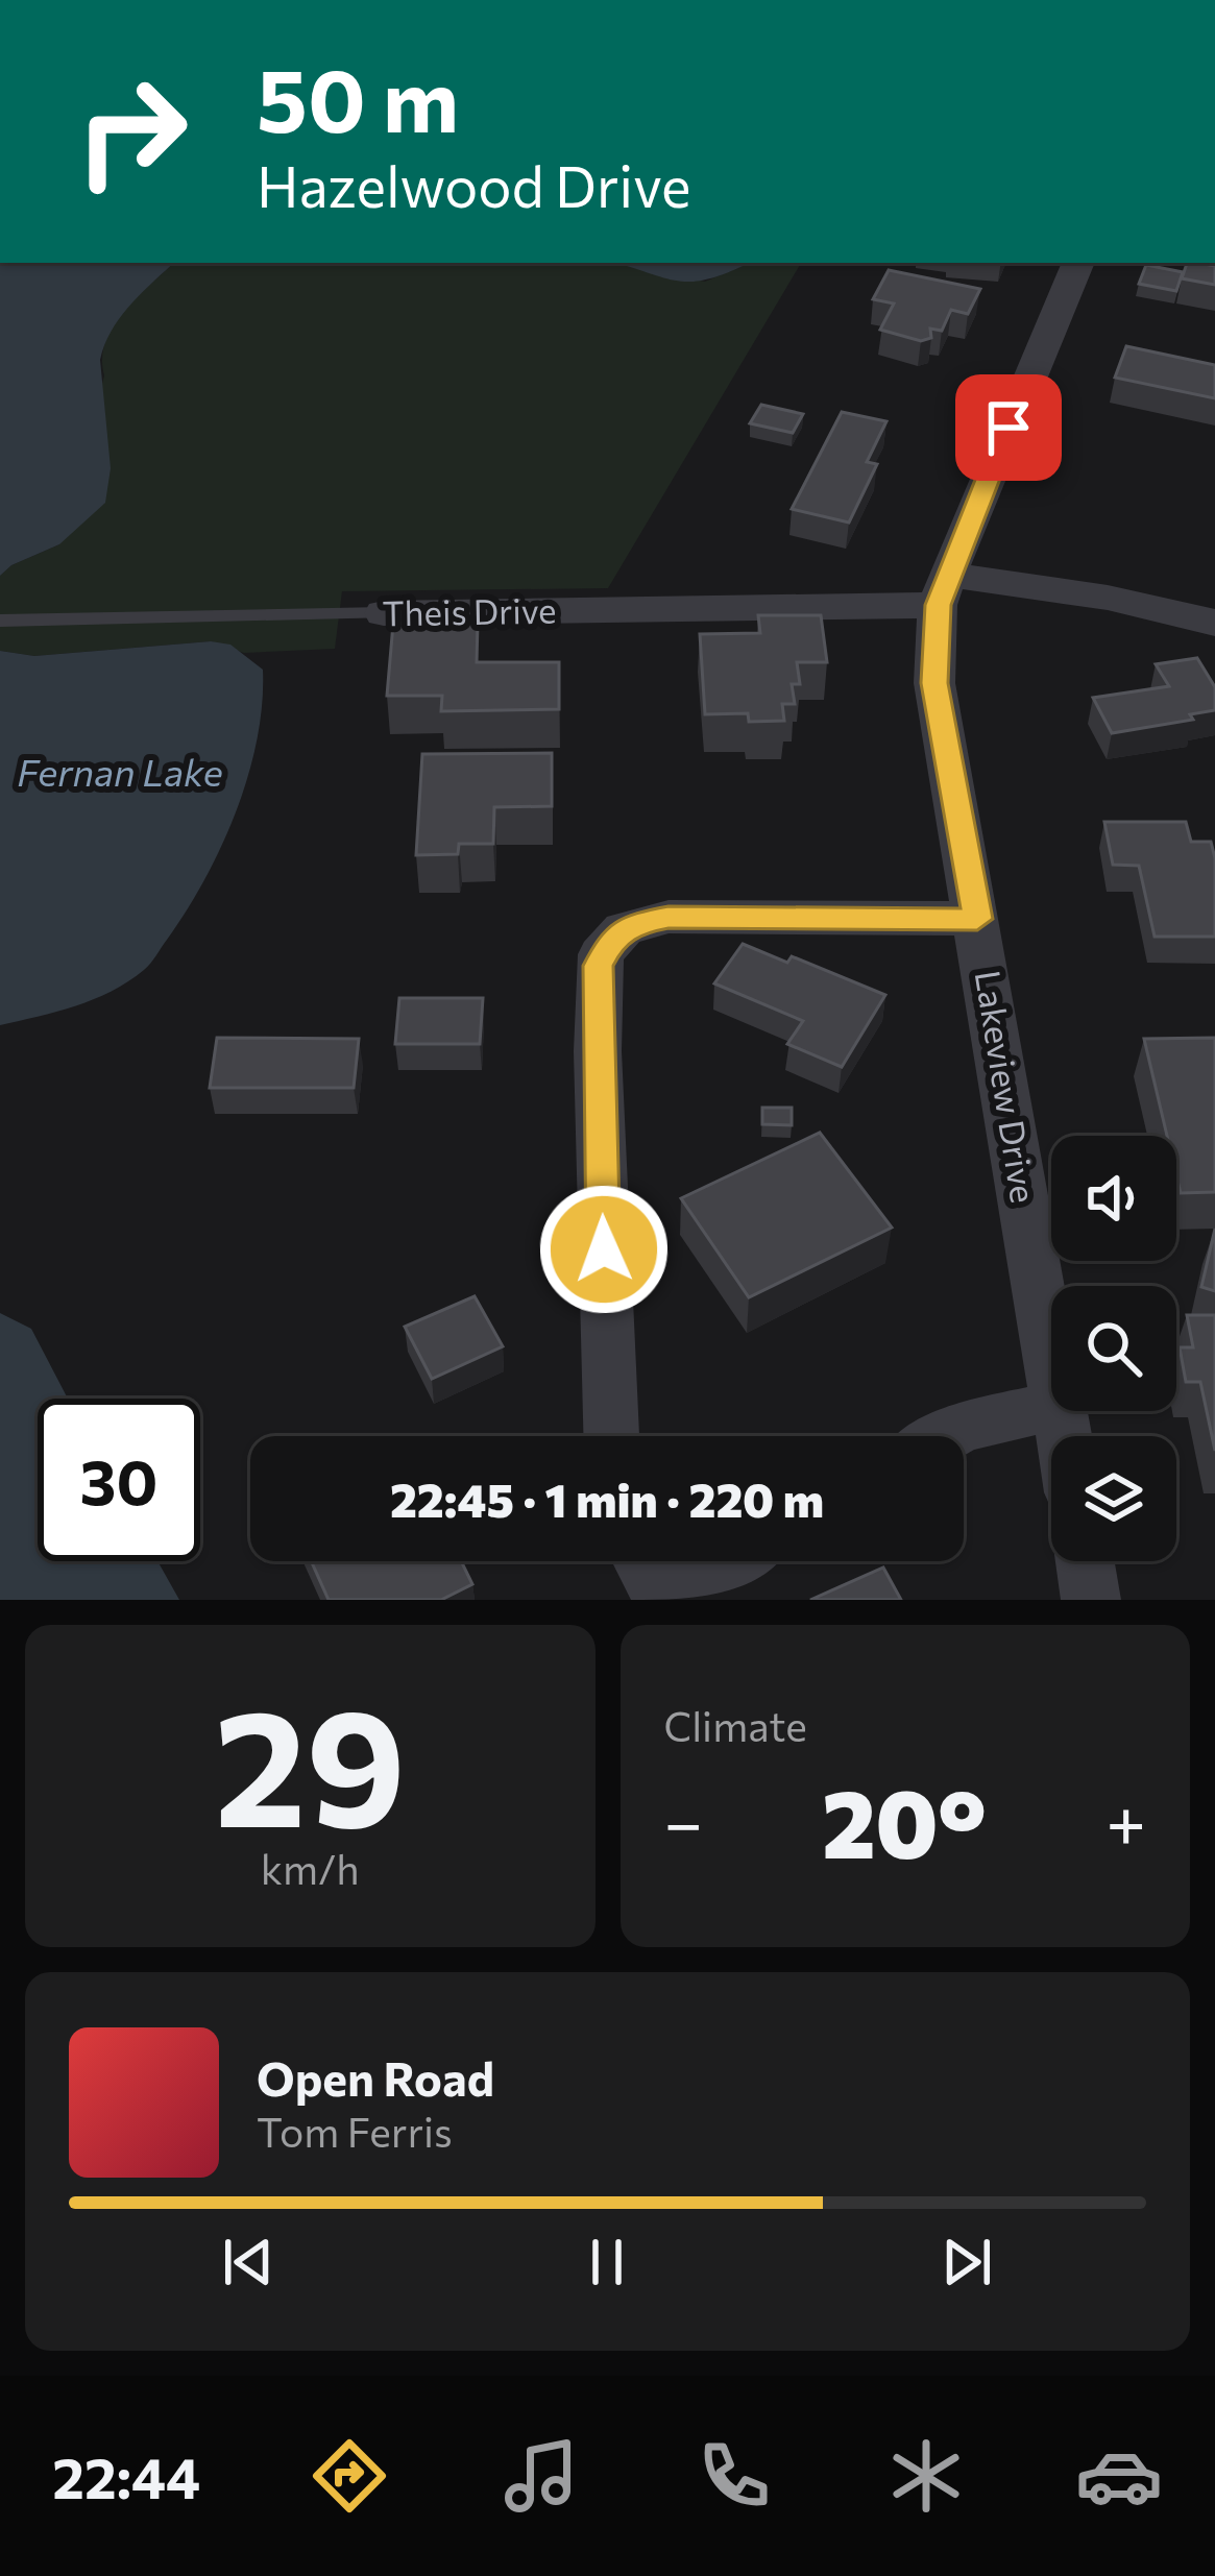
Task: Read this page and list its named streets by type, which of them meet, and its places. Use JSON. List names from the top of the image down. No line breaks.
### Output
{"streets":{"street":["Theis Drive","Lakeview Drive"]},"crossings":[["Theis Drive","Lakeview Drive"]],"water":["Fernan Lake"],"page":{"turn":["50 m","Hazelwood Drive"],"limit":"30","trip":"22:45 · 1 min · 220 m","tile":[["29","km/h"],"Climate"],"heat":["−","20°","+"],"song":["Open Road","Tom Ferris"],"tabs":"22:44"}}
